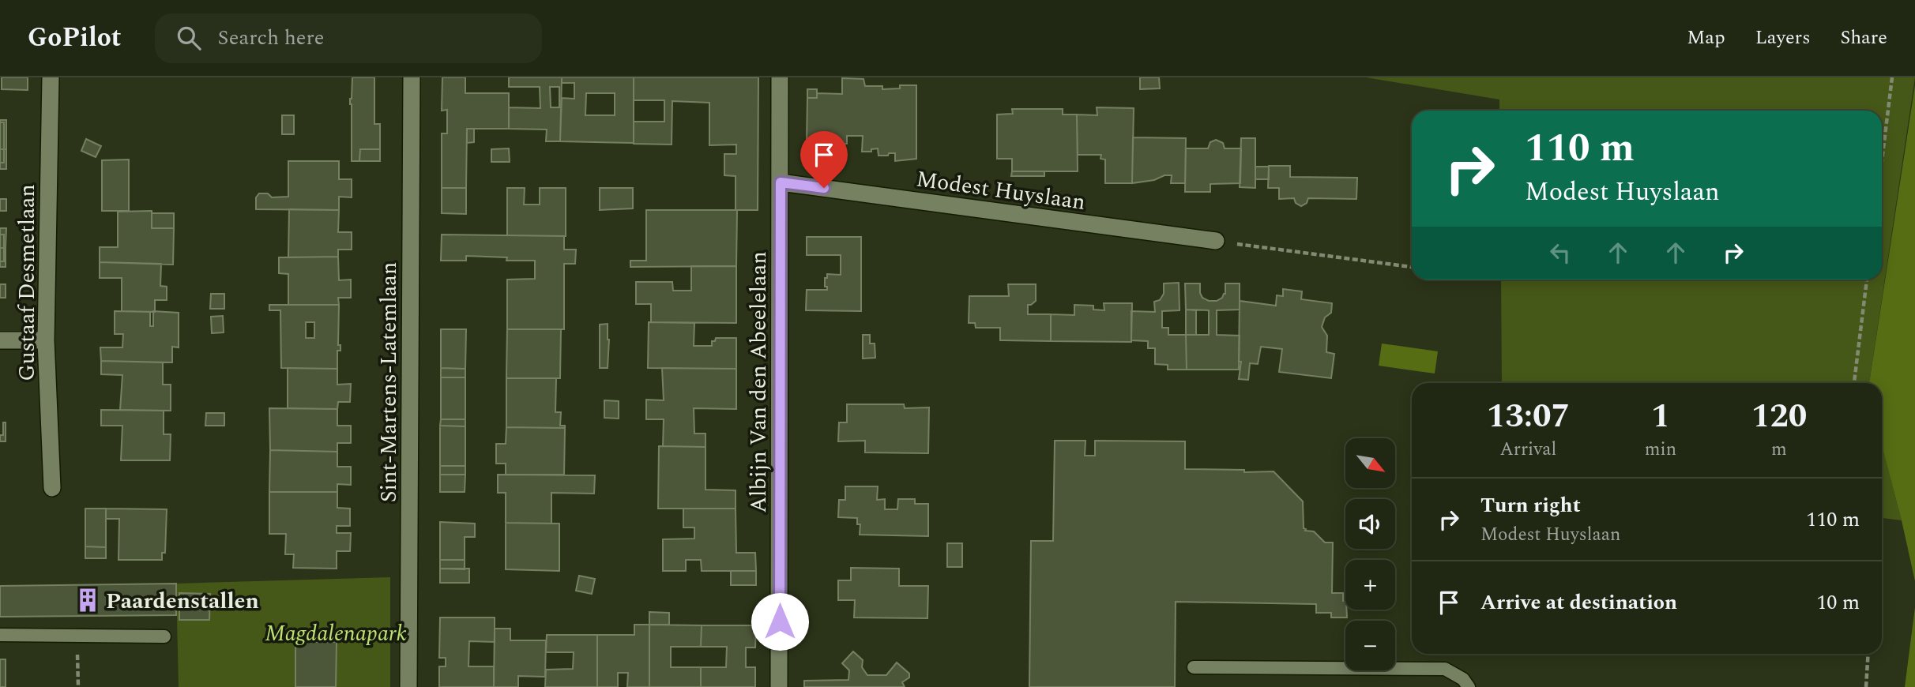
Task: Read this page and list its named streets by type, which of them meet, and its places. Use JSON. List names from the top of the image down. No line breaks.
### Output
{"streets":{"street":["Modest Huyslaan","Gustaaf Desmetlaan","Sint-Martens-Latemlaan","Albijn Van den Abeelelaan"]},"crossings":[["Modest Huyslaan","Albijn Van den Abeelelaan"]],"parks":["Magdalenapark"],"places":{"building":["Paardenstallen"]},"north":"bottom right","page":{"header":"GoPilot","search":"Search here","nav":["Map","Layers","Share"],"turn":["110 m","Modest Huyslaan"],"eta":["13:07","Arrival","1","min","120","m"],"map_buttons":["+","−"],"list":[{"name":"Turn right","note":"Modest Huyslaan","value":"110 m"},{"name":"Arrive at destination","value":"10 m"}]}}
